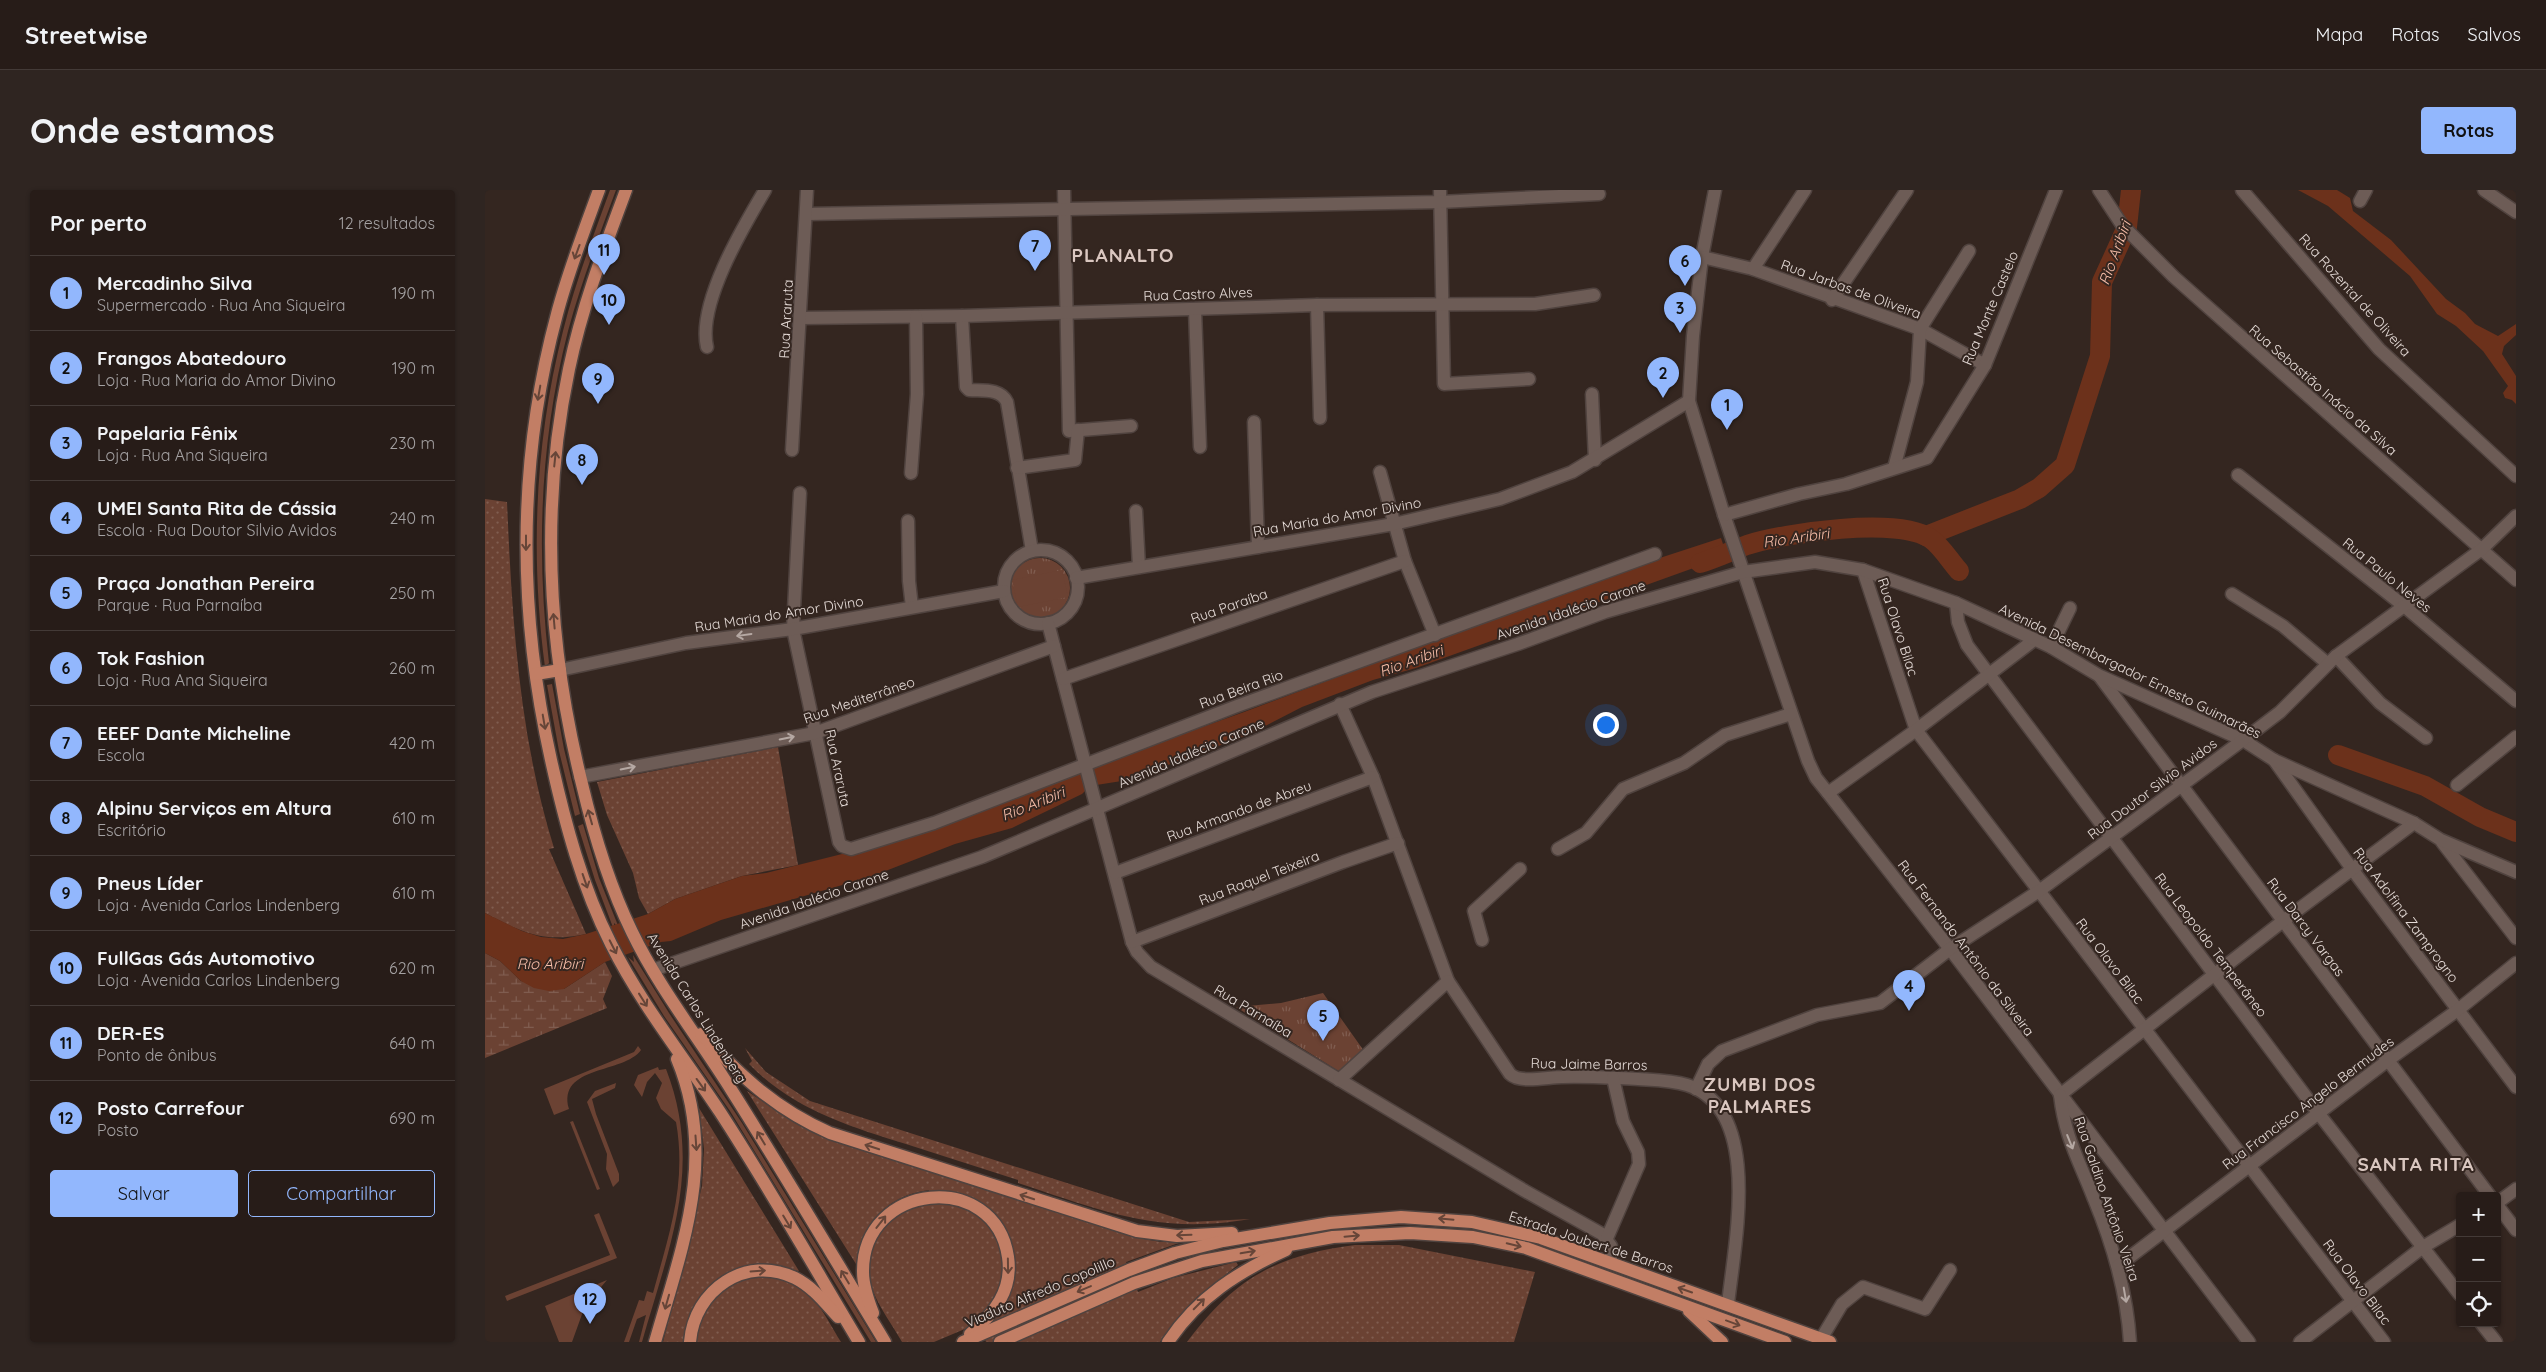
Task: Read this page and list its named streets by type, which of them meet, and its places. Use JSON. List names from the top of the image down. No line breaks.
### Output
{"streets":{"main road":["Avenida Carlos Lindenberg","Estrada Joubert de Barros","Viaduto Alfredo Copolillo"],"street":["Rua Jarbas de Oliveira","Rua Castro Alves","Rua Rozental de Oliveira","Rua Monte Castelo","Rua Araruta","Rua Sebastião Inácio da Silva","Rua Maria do Amor Divino","Rua Paulo Neves","Rua Paraíba","Avenida Idalécio Carone","Rua Olavo Bilac","Avenida Desembargador Ernesto Guimarães","Rua Beira Rio","Rua Mediterrâneo","Rua Doutor Silvio Avidos","Rua Armando de Abreu","Rua Raquel Teixeira","Rua Adolfina Zamprogno","Rua Darcy Vargas","Rua Leopoldo Temperâneo","Rua Fernando Antônio da Silveira","Rua Parnaíba","Rua Jaime Barros","Rua Francisco Angelo Bermudes","Rua Galdino Antônio Vieira"]},"crossings":[["Rua Jarbas de Oliveira","Rua Monte Castelo"],["Rua Castro Alves","Rua Araruta"],["Rua Monte Castelo","Rua Fernando Antônio da Silveira"],["Rua Araruta","Rua Maria do Amor Divino"],["Rua Araruta","Rua Beira Rio"],["Rua Araruta","Rua Mediterrâneo"],["Rua Sebastião Inácio da Silva","Rua Doutor Silvio Avidos"],["Rua Maria do Amor Divino","Rua Fernando Antônio da Silveira"],["Rua Maria do Amor Divino","Avenida Carlos Lindenberg"],["Rua Paulo Neves","Rua Doutor Silvio Avidos"],["Avenida Idalécio Carone","Avenida Desembargador Ernesto Guimarães"],["Avenida Idalécio Carone","Rua Fernando Antônio da Silveira"],["Avenida Idalécio Carone","Avenida Carlos Lindenberg"],["Avenida Idalécio Carone","Rua Parnaíba"],["Avenida Idalécio Carone","Rua Jaime Barros"],["Rua Olavo Bilac","Avenida Desembargador Ernesto Guimarães"],["Rua Olavo Bilac","Rua Doutor Silvio Avidos"],["Rua Olavo Bilac","Rua Francisco Angelo Bermudes"],["Avenida Desembargador Ernesto Guimarães","Rua Doutor Silvio Avidos"],["Avenida Desembargador Ernesto Guimarães","Rua Adolfina Zamprogno"],["Avenida Desembargador Ernesto Guimarães","Rua Darcy Vargas"],["Avenida Desembargador Ernesto Guimarães","Rua Leopoldo Temperâneo"],["Avenida Desembargador Ernesto Guimarães","Rua Fernando Antônio da Silveira"],["Rua Beira Rio","Rua Parnaíba"],["Rua Mediterrâneo","Avenida Carlos Lindenberg"],["Rua Doutor Silvio Avidos","Rua Darcy Vargas"],["Rua Doutor Silvio Avidos","Rua Leopoldo Temperâneo"],["Rua Doutor Silvio Avidos","Rua Fernando Antônio da Silveira"],["Rua Doutor Silvio Avidos","Rua Jaime Barros"],["Rua Armando de Abreu","Rua Parnaíba"],["Rua Armando de Abreu","Rua Jaime Barros"],["Rua Raquel Teixeira","Rua Parnaíba"],["Rua Raquel Teixeira","Rua Jaime Barros"],["Rua Adolfina Zamprogno","Rua Francisco Angelo Bermudes"],["Rua Darcy Vargas","Rua Francisco Angelo Bermudes"],["Rua Leopoldo Temperâneo","Rua Francisco Angelo Bermudes"],["Rua Fernando Antônio da Silveira","Rua Francisco Angelo Bermudes"],["Rua Fernando Antônio da Silveira","Rua Galdino Antônio Vieira"],["Rua Jaime Barros","Estrada Joubert de Barros"],["Rua Francisco Angelo Bermudes","Rua Galdino Antônio Vieira"],["Estrada Joubert de Barros","Viaduto Alfredo Copolillo"]],"one_way":["Rua Mediterrâneo","Rua Galdino Antônio Vieira"],"districts":["PLANALTO","ZUMBI DOS PALMARES","SANTA RITA"],"water":["Rio Aribiri"],"page":{"header":"Streetwise","nav":["Mapa","Rotas","Salvos"],"buttons":["Rotas",["Salvar","Compartilhar"]],"title":"Onde estamos","heading":["Por perto","12 resultados"],"pins":["7","11","6","10","3","2","9","1","8","4","5","12"],"list":[{"mark":"1","name":"Mercadinho Silva","note":"Supermercado · Rua Ana Siqueira","value":"190 m"},{"mark":"2","name":"Frangos Abatedouro","note":"Loja · Rua Maria do Amor Divino","value":"190 m"},{"mark":"3","name":"Papelaria Fênix","note":"Loja · Rua Ana Siqueira","value":"230 m"},{"mark":"4","name":"UMEI Santa Rita de Cássia","note":"Escola · Rua Doutor Silvio Avidos","value":"240 m"},{"mark":"5","name":"Praça Jonathan Pereira","note":"Parque · Rua Parnaíba","value":"250 m"},{"mark":"6","name":"Tok Fashion","note":"Loja · Rua Ana Siqueira","value":"260 m"},{"mark":"7","name":"EEEF Dante Micheline","note":"Escola","value":"420 m"},{"mark":"8","name":"Alpinu Serviços em Altura","note":"Escritório","value":"610 m"},{"mark":"9","name":"Pneus Líder","note":"Loja · Avenida Carlos Lindenberg","value":"610 m"},{"mark":"10","name":"FullGas Gás Automotivo","note":"Loja · Avenida Carlos Lindenberg","value":"620 m"},{"mark":"11","name":"DER-ES","note":"Ponto de ônibus","value":"640 m"},{"mark":"12","name":"Posto Carrefour","note":"Posto","value":"690 m"}],"map_buttons":["+","−"]}}
